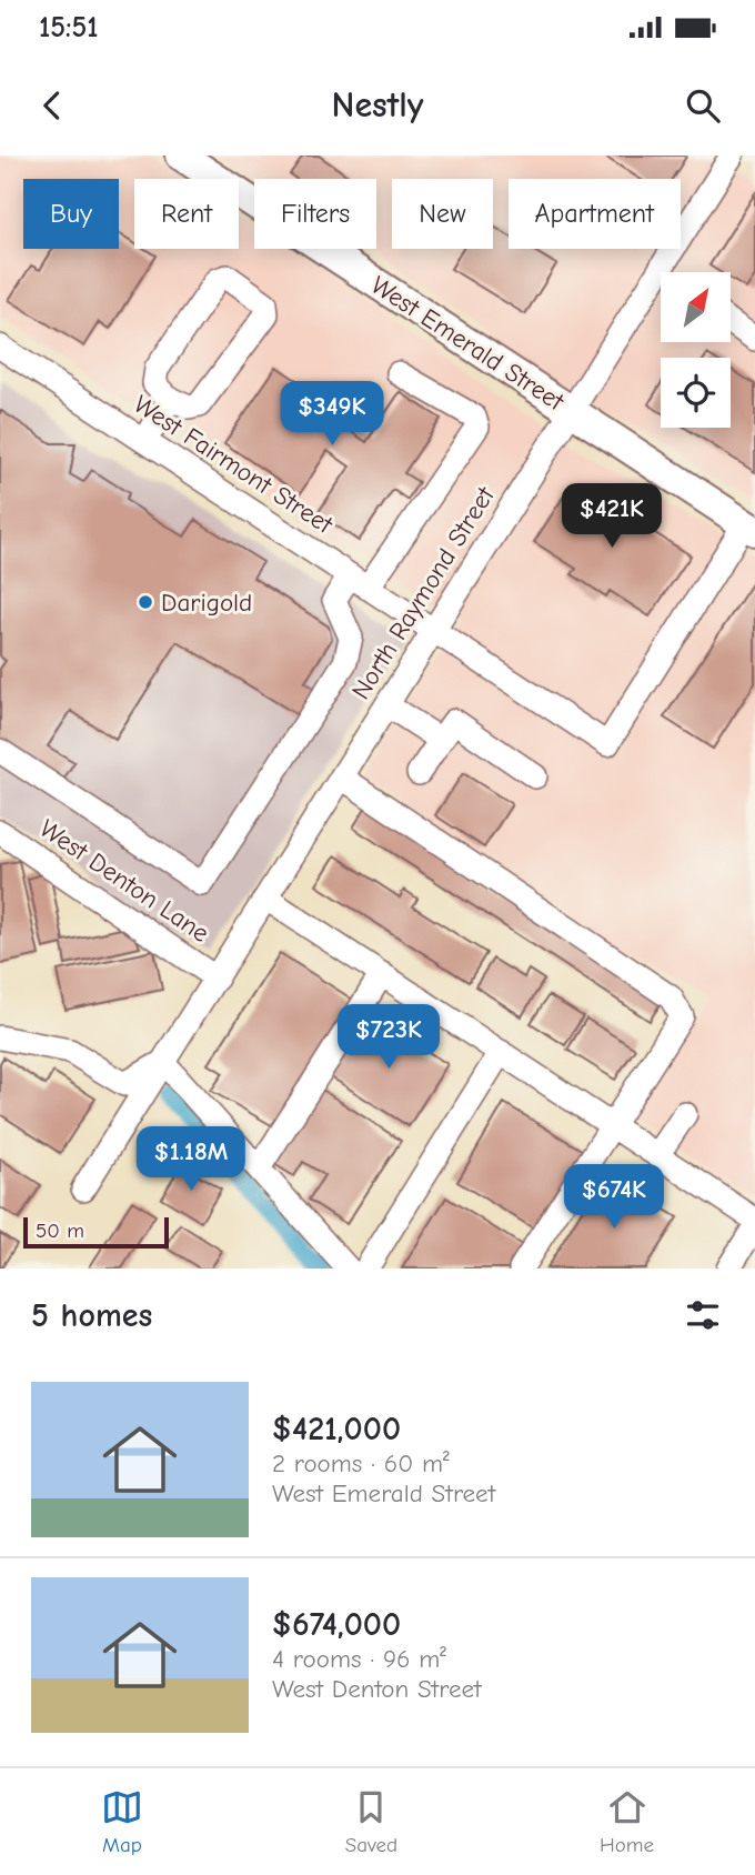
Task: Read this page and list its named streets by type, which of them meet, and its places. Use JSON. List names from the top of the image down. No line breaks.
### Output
{"streets":{"main road":["West Emerald Street"],"street":["West Fairmont Street","North Raymond Street","West Denton Lane"]},"crossings":[["West Emerald Street","West Fairmont Street"],["West Emerald Street","North Raymond Street"],["West Fairmont Street","North Raymond Street"],["North Raymond Street","West Denton Lane"]],"places":["Darigold"],"scale_bar":"50 m","north":"top right","page":{"status":"15:51","header":"Nestly","chip":["Buy","Rent","Filters","New","Apartment"],"price":["$349K","$421K","$723K","$1.18M","$674K"],"scale":"50 m","heading":"5 homes","list":[{"name":"$421,000","note":"2 rooms · 60 m² · West Emerald Street"},{"name":"$674,000","note":"4 rooms · 96 m² · West Denton Street"}],"tabs":["Map","Saved","Home"]}}
